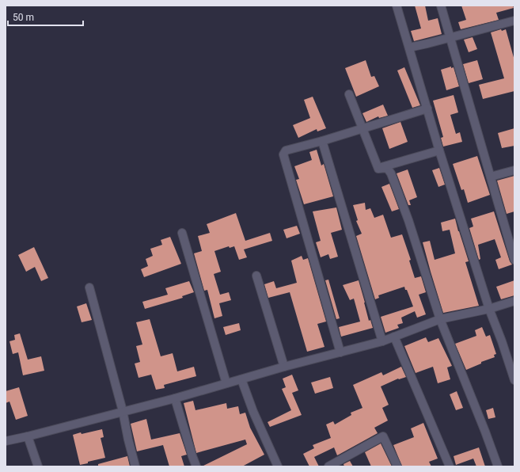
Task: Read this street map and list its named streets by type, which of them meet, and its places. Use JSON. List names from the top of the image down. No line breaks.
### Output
{"scale_bar":"50 m"}
